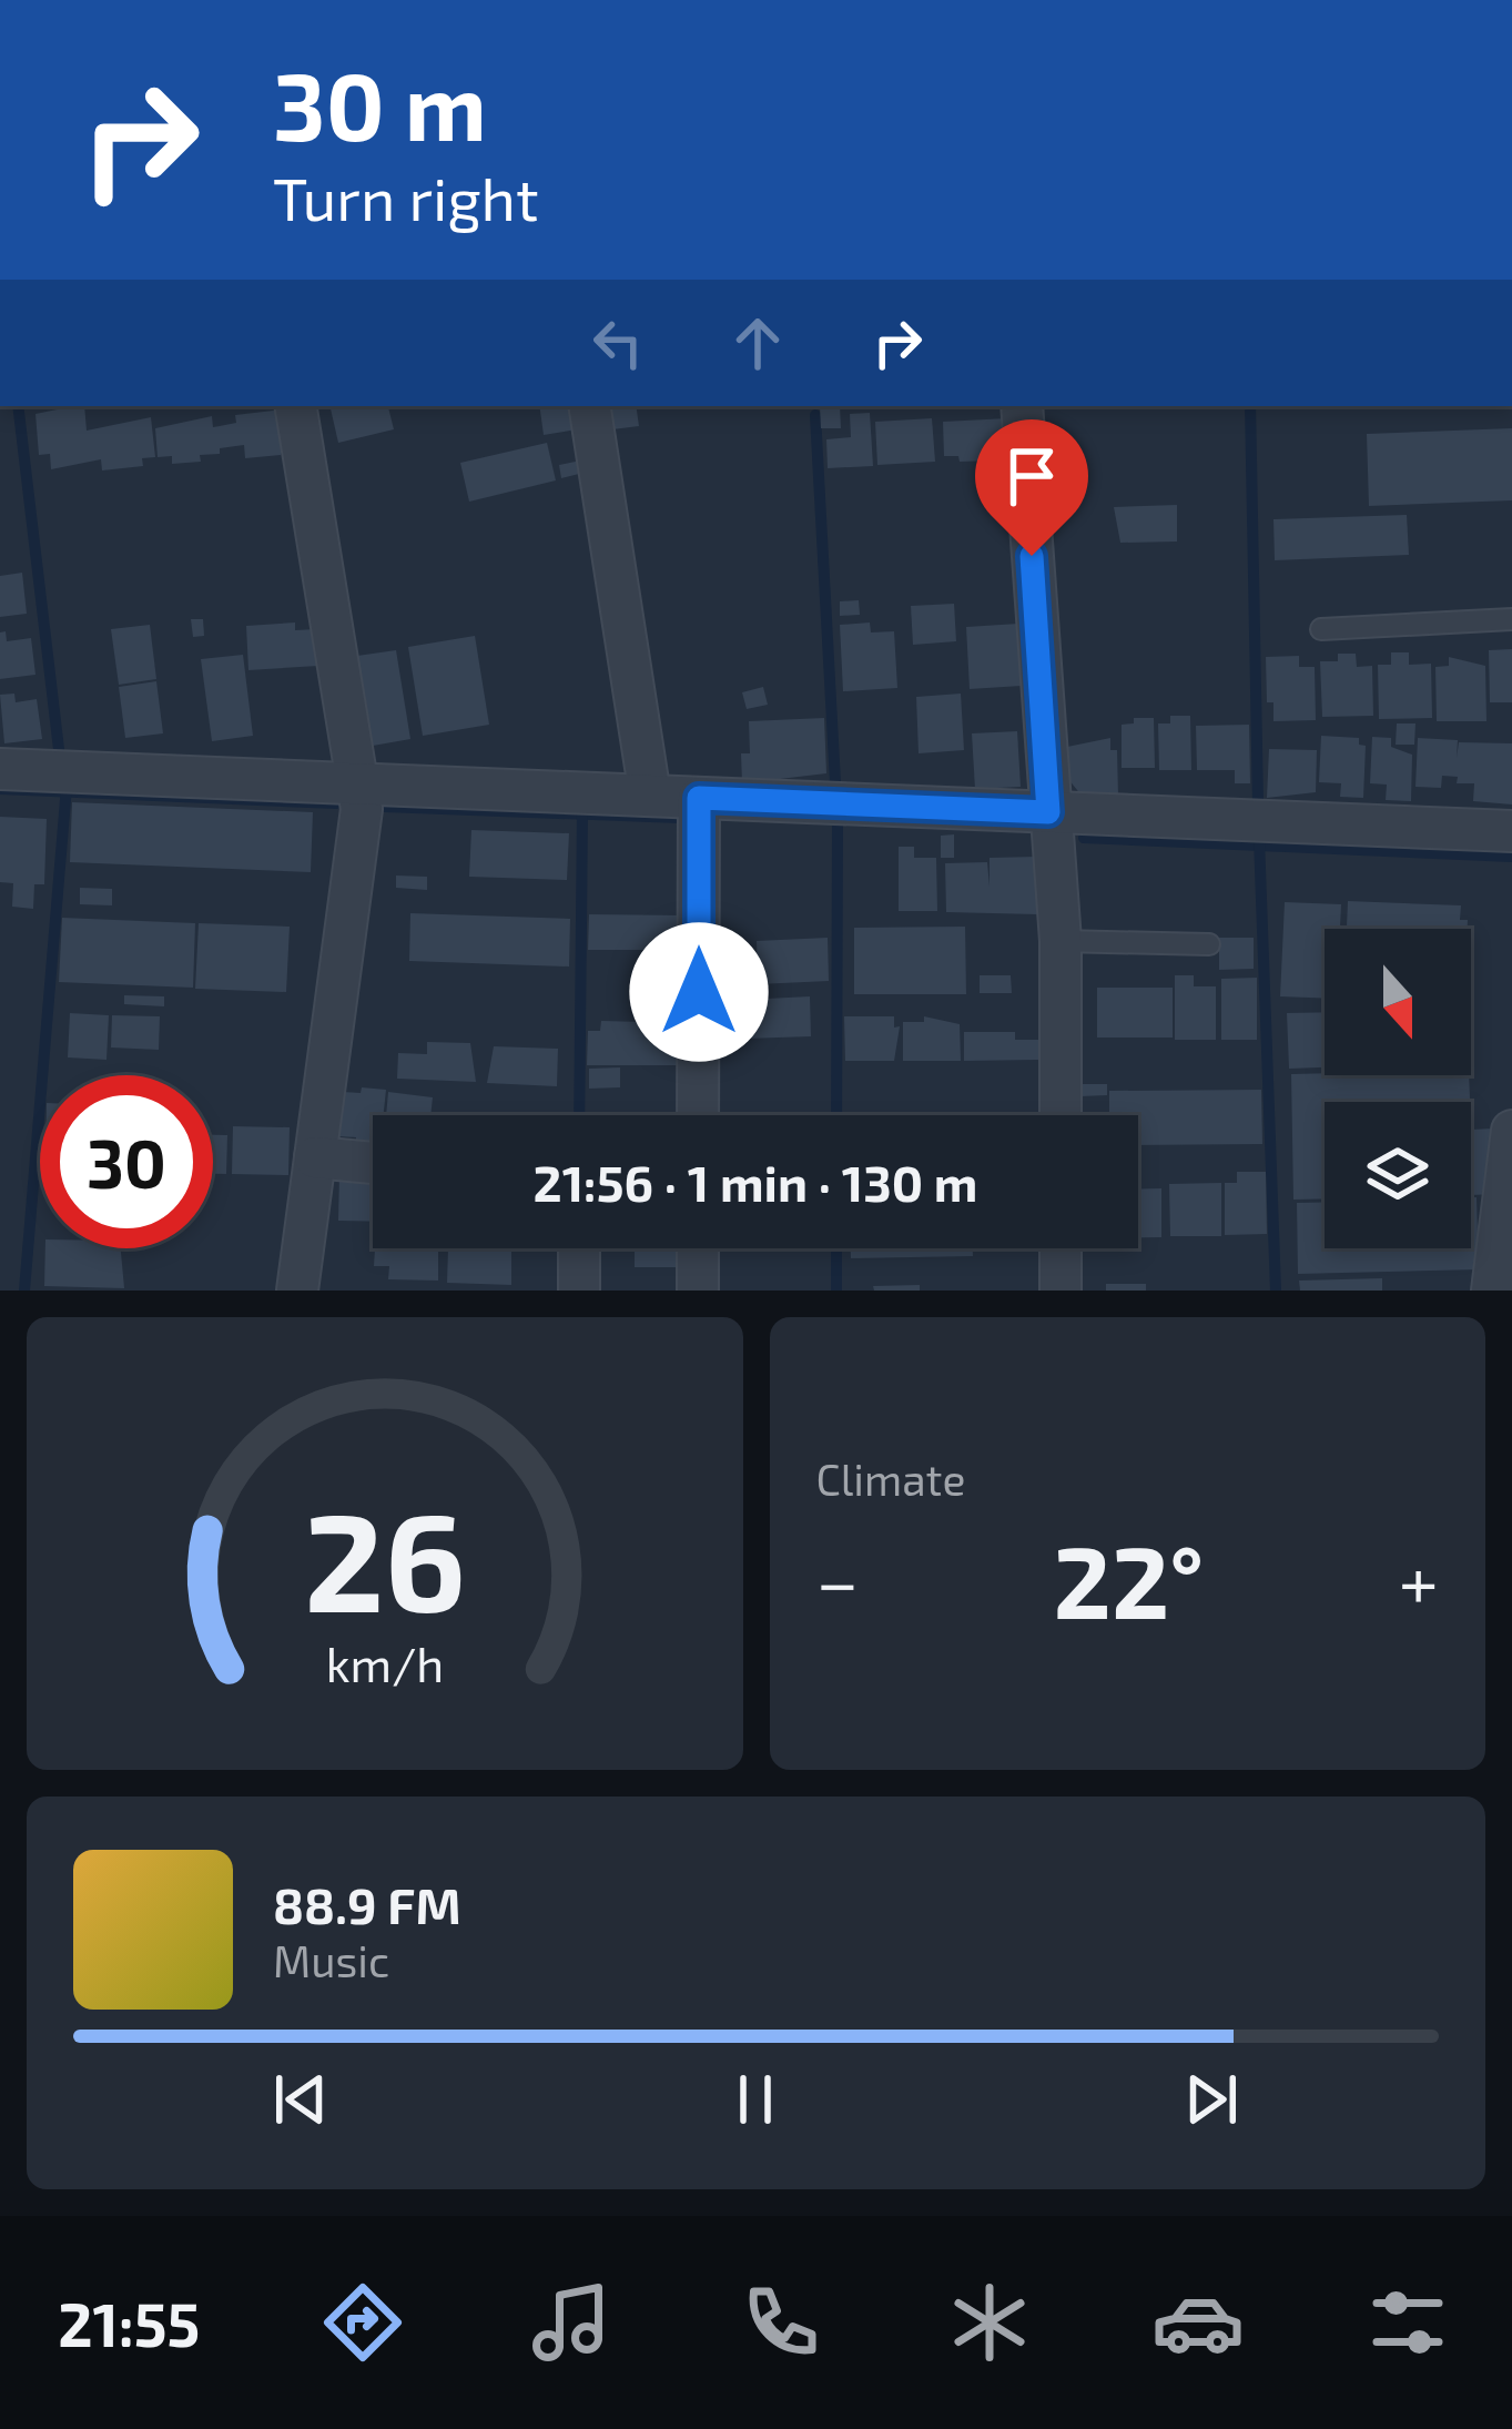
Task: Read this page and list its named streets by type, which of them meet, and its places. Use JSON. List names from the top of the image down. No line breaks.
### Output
{"north":"bottom","page":{"turn":["30 m","Turn right"],"limit":"30","trip":"21:56 · 1 min · 130 m","tile":"Climate","heat":["−","22°","+"],"song":["88.9 FM","Music"],"tabs":"21:55","gauge":["26","km/h"]}}
